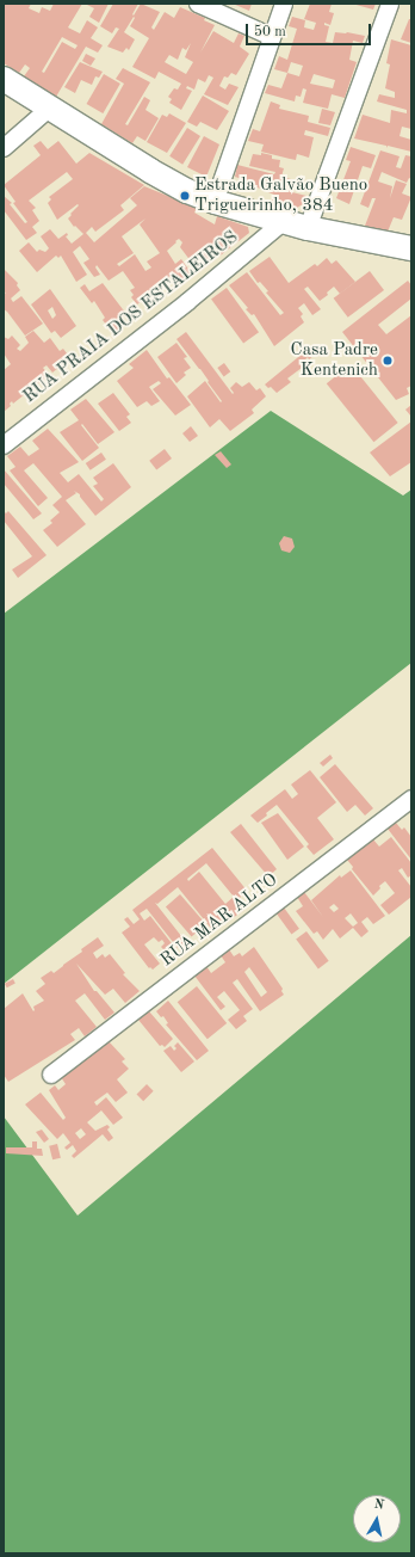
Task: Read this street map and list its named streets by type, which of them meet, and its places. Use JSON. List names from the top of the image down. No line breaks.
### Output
{"streets":{"street":["RUA PRAIA DOS ESTALEIROS","RUA MAR ALTO"]},"places":["Estrada Galvão Bueno Trigueirinho, 384","Casa Padre Kentenich"],"scale_bar":"50 m","north":"top"}
